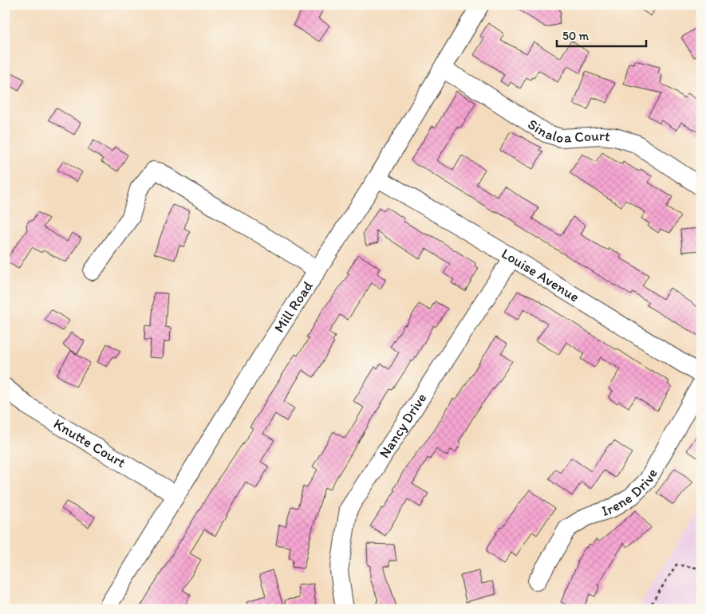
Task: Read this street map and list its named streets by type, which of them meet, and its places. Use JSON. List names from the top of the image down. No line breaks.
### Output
{"streets":{"street":["Sinaloa Court","Louise Avenue","Mill Road","Nancy Drive","Knutte Court","Irene Drive"]},"crossings":[["Sinaloa Court","Mill Road"],["Louise Avenue","Mill Road"],["Louise Avenue","Nancy Drive"],["Mill Road","Knutte Court"]],"scale_bar":"50 m"}
